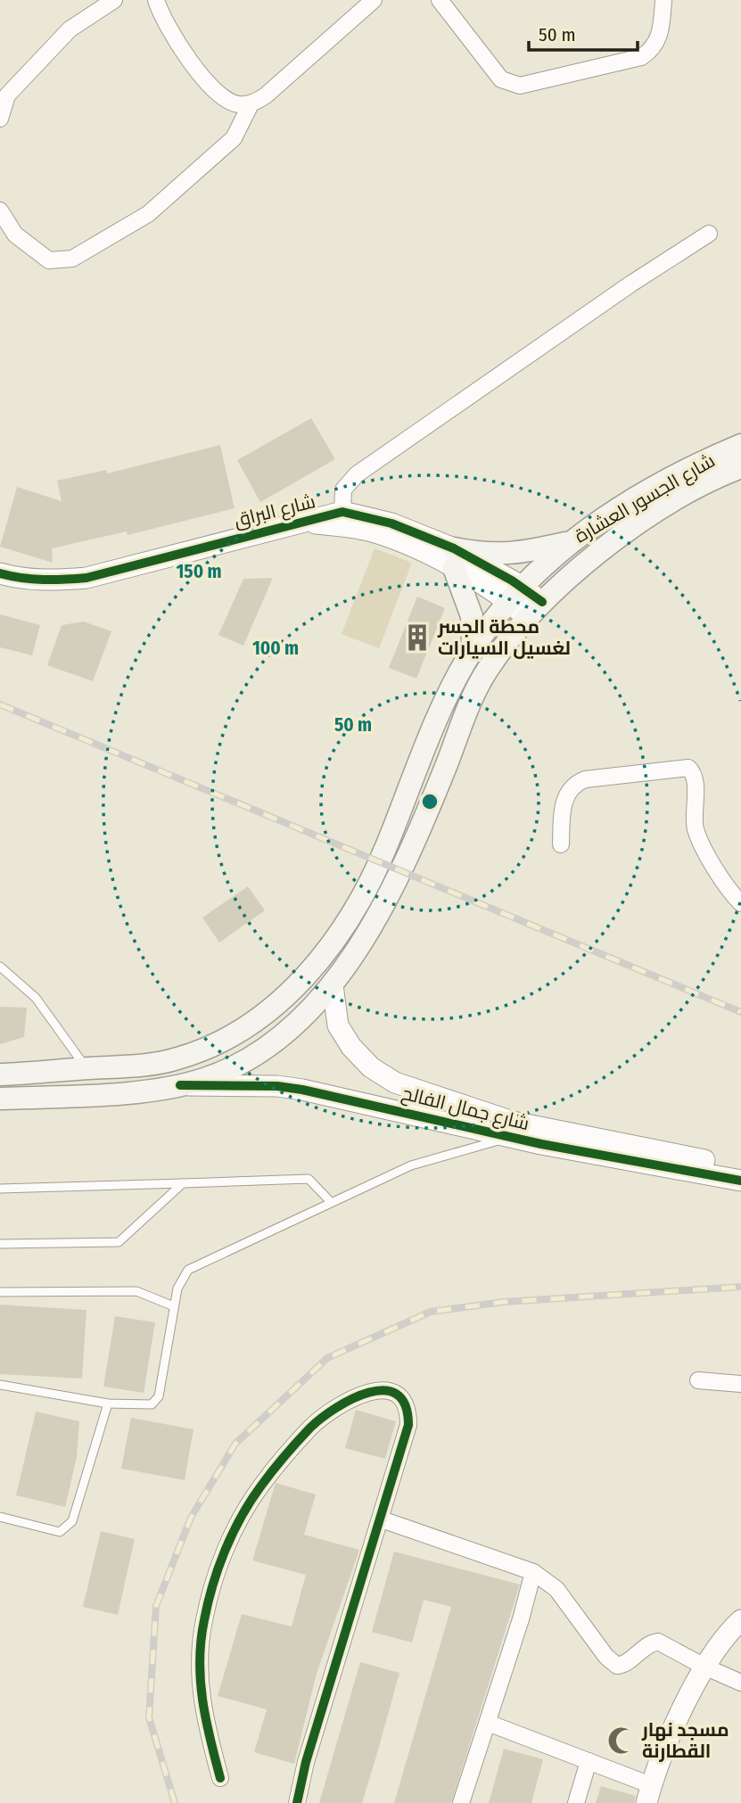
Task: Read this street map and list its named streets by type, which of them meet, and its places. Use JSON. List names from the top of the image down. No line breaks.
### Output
{"streets":{"main road":["شارع الجسور العشارة"],"street":["شارع البراق","شارع جمال الفالح"]},"crossings":[["شارع الجسور العشارة","شارع البراق"],["شارع الجسور العشارة","شارع جمال الفالح"]],"places":{"building":["محطة الجسر لغسيل السيارات"],"mosque":["مسجد نهار القطارنة"]},"scale_bar":"50 m","rings":["150 m","100 m","50 m"]}
